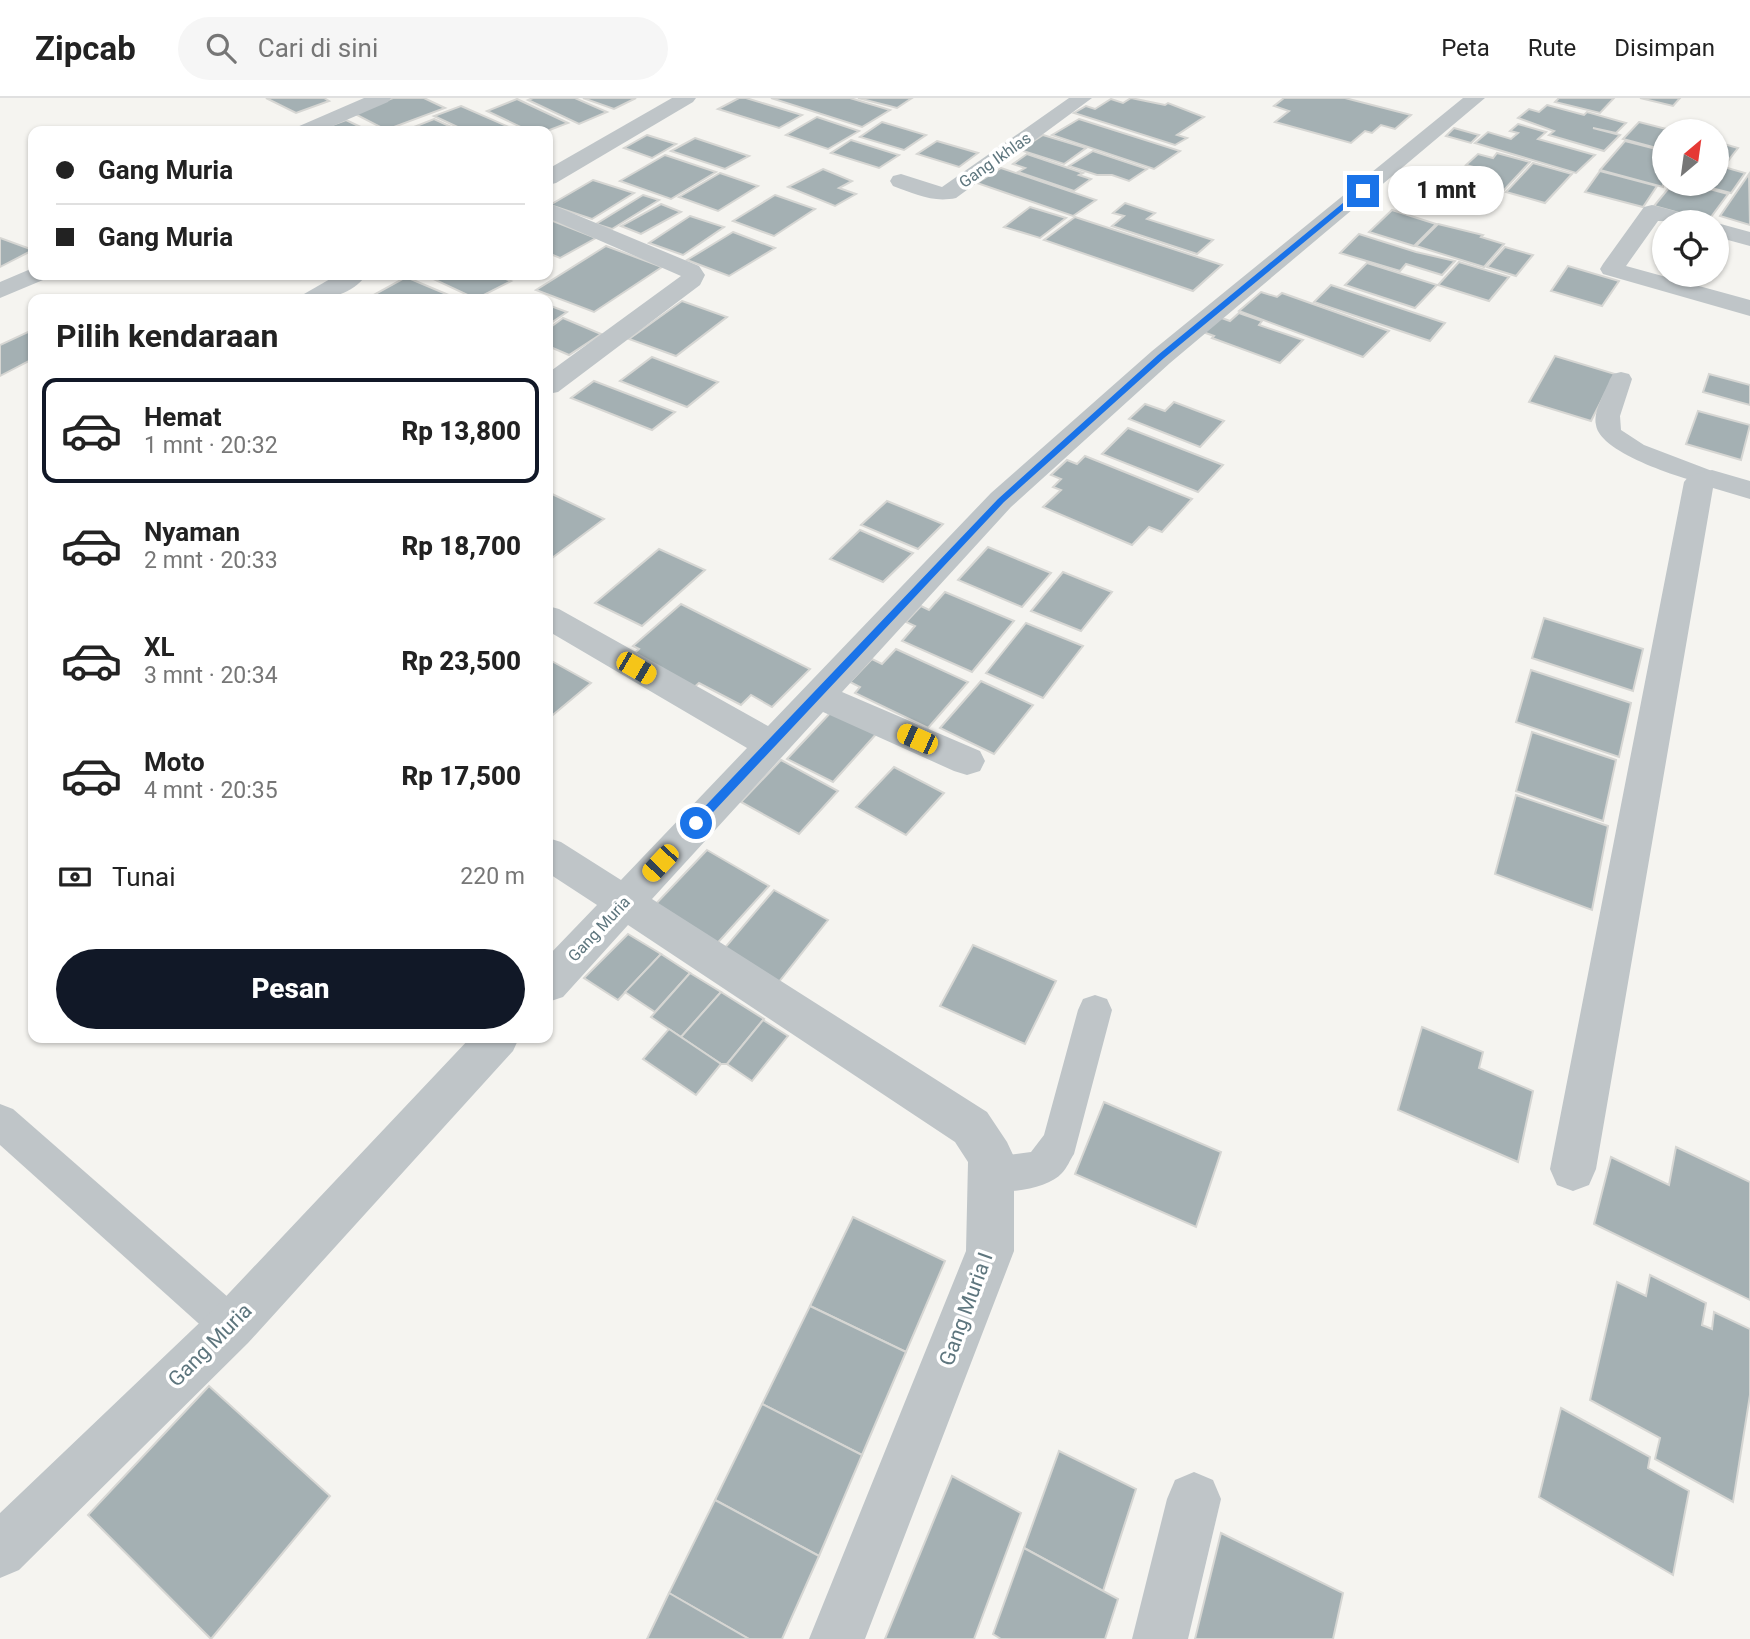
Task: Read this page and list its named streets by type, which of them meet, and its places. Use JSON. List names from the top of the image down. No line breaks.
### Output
{"streets":{"street":["Gang Ikhlas","Gang Muria","Gang Muria I"]},"crossings":[["Gang Muria","Gang Muria I"]],"north":"top right","page":{"header":"Zipcab","search":"Cari di sini","nav":["Peta","Rute","Disimpan"],"banner":["Gang Muria","Gang Muria"],"bubble":"1 mnt","heading":"Pilih kendaraan","list":[{"name":"Hemat","note":"1 mnt · 20:32","value":"Rp 13,800"},{"name":"Nyaman","note":"2 mnt · 20:33","value":"Rp 18,700"},{"name":"XL","note":"3 mnt · 20:34","value":"Rp 23,500"},{"name":"Moto","note":"4 mnt · 20:35","value":"Rp 17,500"}],"pay":["Tunai","220 m"],"buttons":"Pesan"}}
